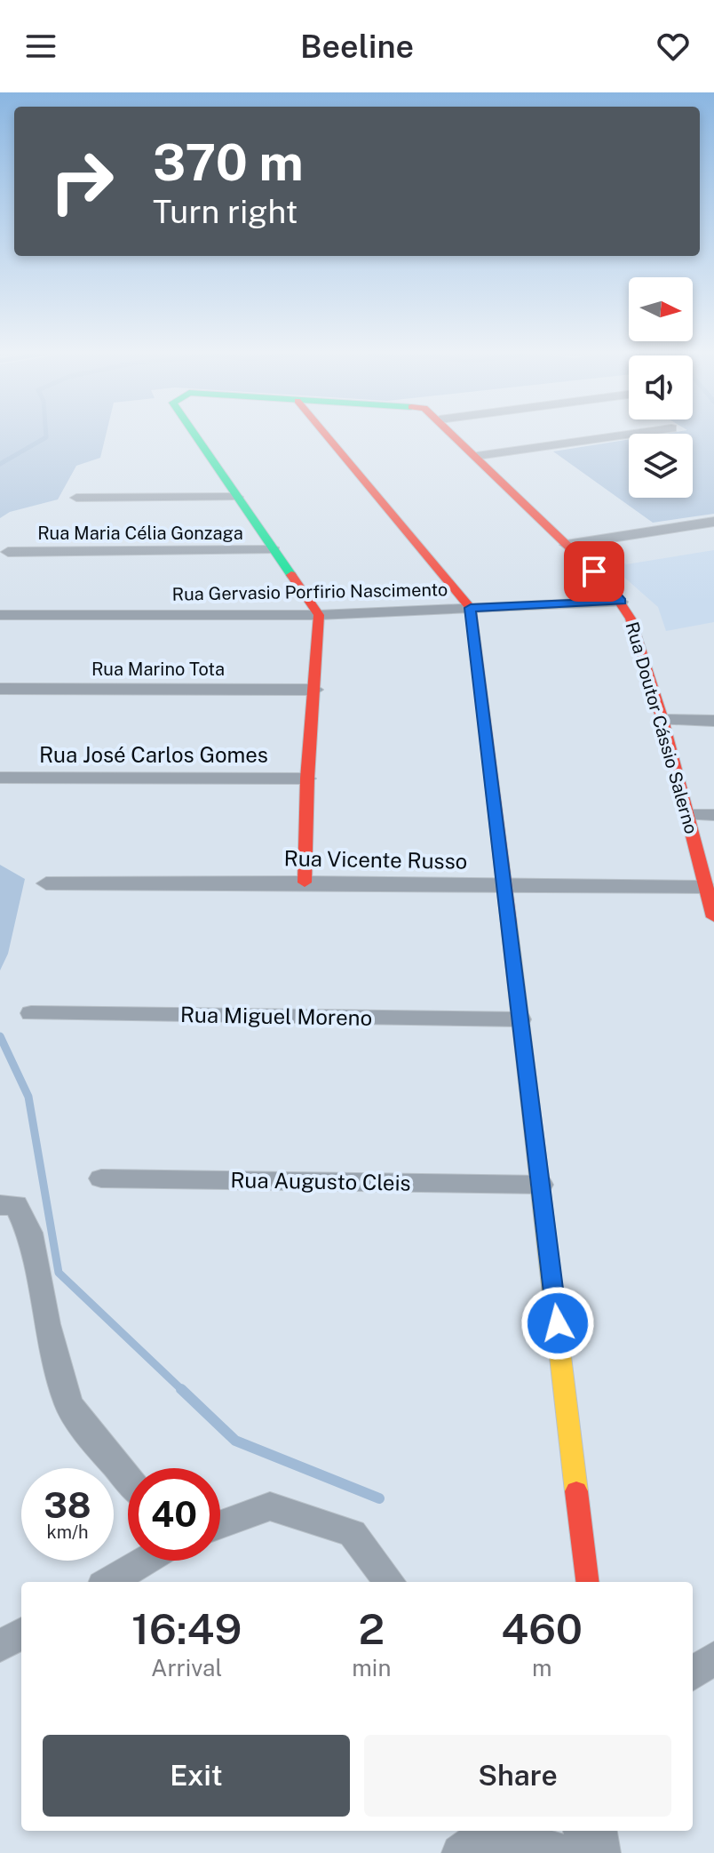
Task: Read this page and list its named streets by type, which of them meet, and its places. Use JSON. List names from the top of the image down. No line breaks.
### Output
{"streets":{"street":["Rua Maria Célia Gonzaga","Rua Gervasio Porfirio Nascimento","Rua Marino Tota","Rua Doutor Cássio Salerno","Rua José Carlos Gomes","Rua Vicente Russo","Rua Miguel Moreno","Rua Augusto Cleis"]},"crossings":[["Rua Gervasio Porfirio Nascimento","Rua Doutor Cássio Salerno"],["Rua Doutor Cássio Salerno","Rua Vicente Russo"]],"north":"right","page":{"header":"Beeline","turn":["370 m","Turn right"],"speed":"38 km/h","limit":"40","eta":["16:49","Arrival","2","min","460","m"],"buttons":["Exit","Share"]}}
